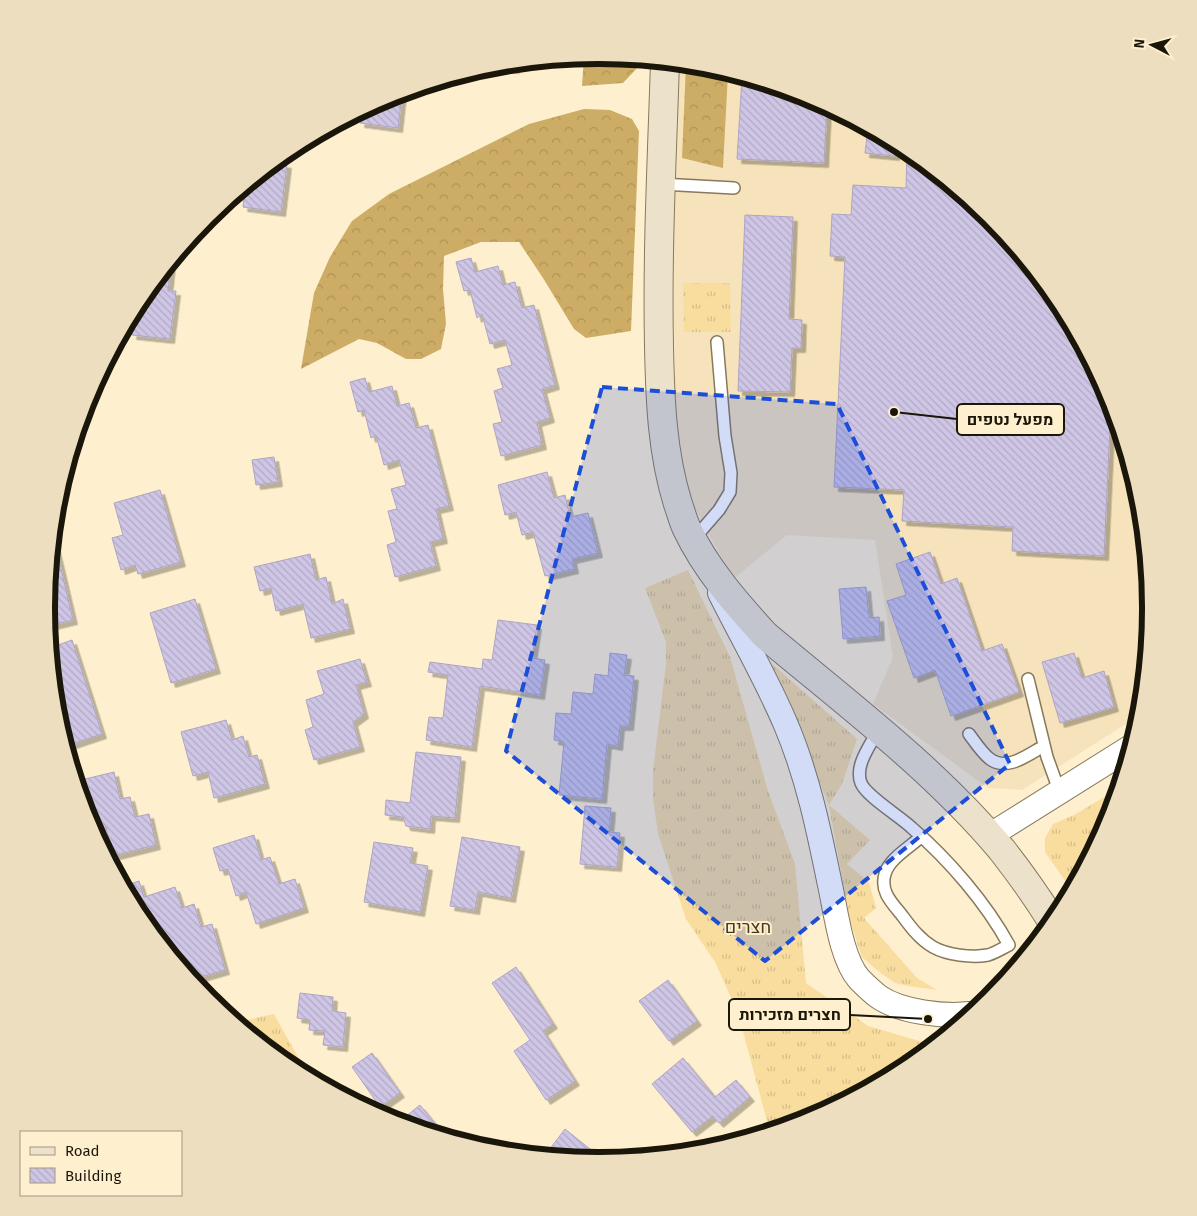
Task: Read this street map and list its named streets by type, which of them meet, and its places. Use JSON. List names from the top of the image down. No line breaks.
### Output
{"districts":["חצרים"],"places":["מפעל נטפים","חצרים מזכירות"],"legend":["Road","Building"],"north":"left"}
